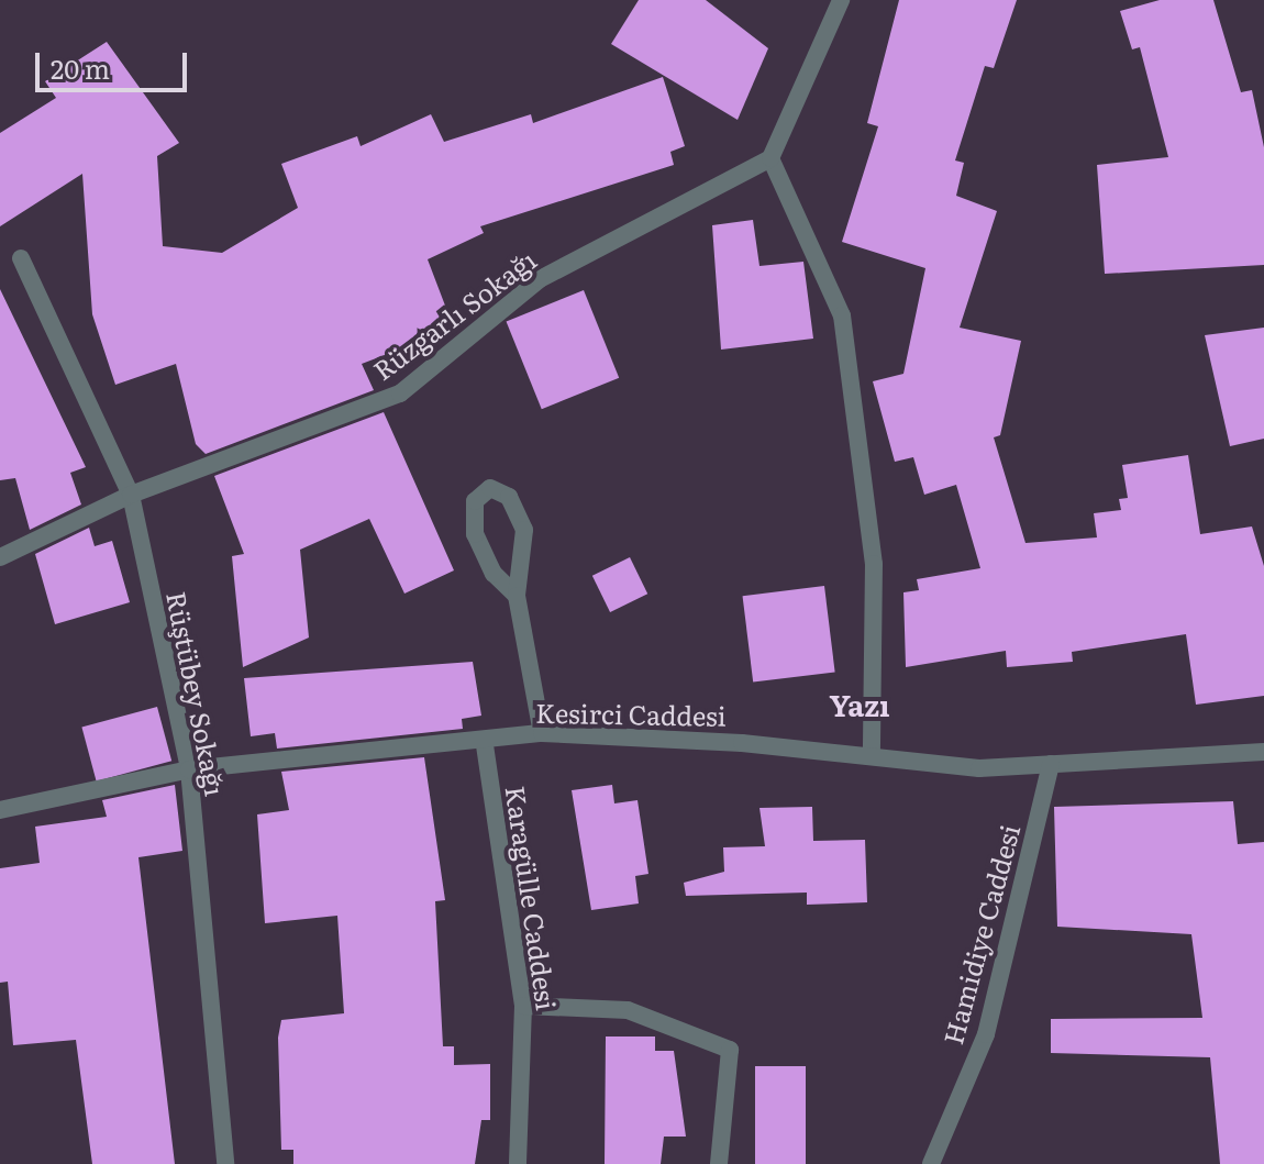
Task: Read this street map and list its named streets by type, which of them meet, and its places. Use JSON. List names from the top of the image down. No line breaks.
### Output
{"streets":{"street":["Rüzgarlı Sokağı","Rüştübey Sokağı","Kesirci Caddesi","Karagülle Caddesi","Hamidiye Caddesi"]},"crossings":[["Rüzgarlı Sokağı","Rüştübey Sokağı"],["Rüştübey Sokağı","Kesirci Caddesi"],["Kesirci Caddesi","Karagülle Caddesi"],["Kesirci Caddesi","Hamidiye Caddesi"]],"districts":["Yazı"],"scale_bar":"20 m"}
